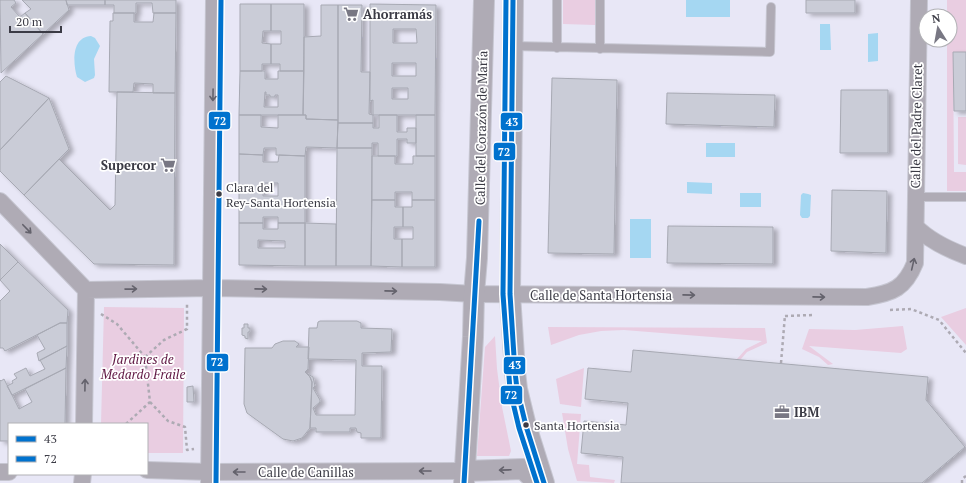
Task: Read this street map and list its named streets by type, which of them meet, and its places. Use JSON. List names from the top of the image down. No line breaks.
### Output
{"streets":{"street":["Calle del Padre Claret","Calle del Corazón de María","Calle de Santa Hortensia","Calle de Canillas"]},"crossings":[["Calle del Padre Claret","Calle de Santa Hortensia"],["Calle del Corazón de María","Calle de Santa Hortensia"],["Calle del Corazón de María","Calle de Canillas"]],"one_way":["Calle de Santa Hortensia","Calle de Canillas"],"parks":["Jardines de Medardo Fraile"],"places":{"supermarket":["Ahorramás","Supercor"],"other":["Clara del Rey-Santa Hortensia","Santa Hortensia"],"office":["IBM"]},"lines":["transit line 43","transit line 72"],"legend":["43","72"],"scale_bar":"20 m","north":"top"}
